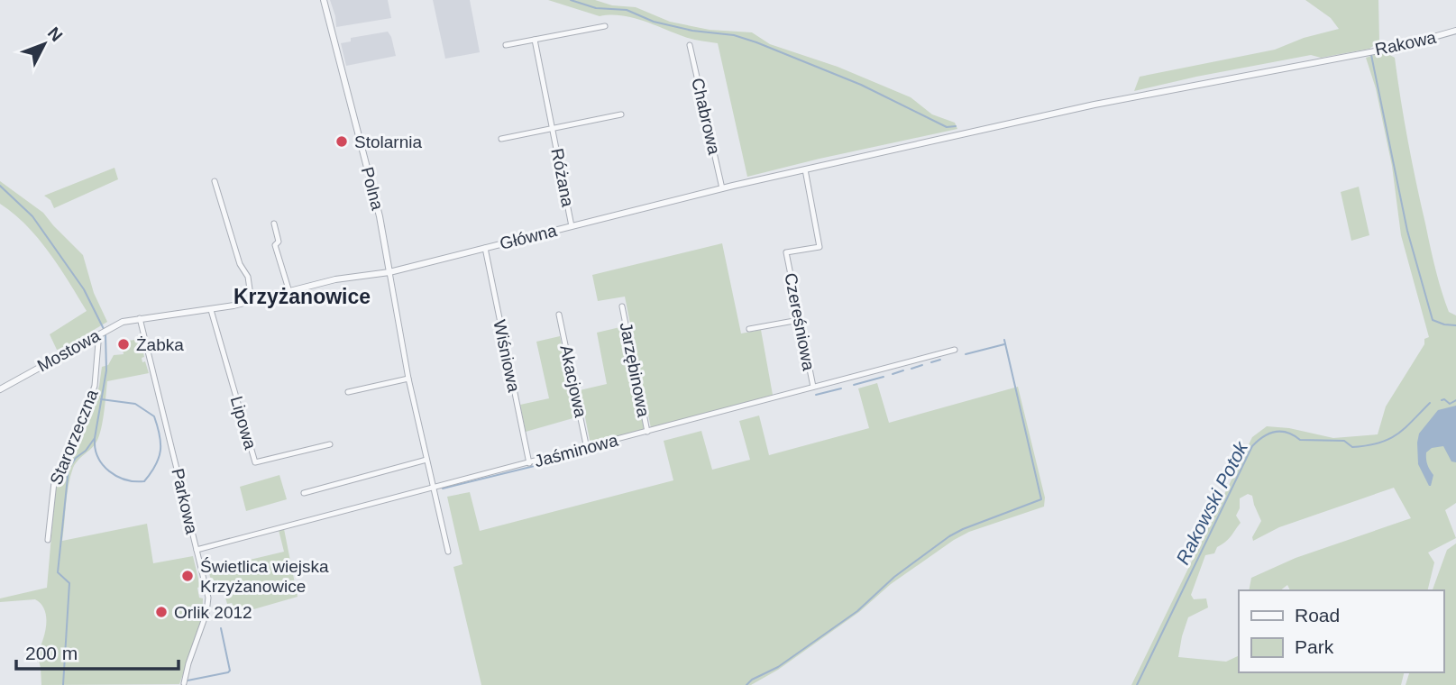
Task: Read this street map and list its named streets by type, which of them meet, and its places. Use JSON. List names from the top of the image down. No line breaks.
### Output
{"streets":{"street":["Rakowa","Chabrowa","Różana","Polna","Główna","Czereśniowa","Mostowa","Wiśniowa","Jarzębinowa","Akacjowa","Lipowa","Starorzeczna","Jaśminowa","Parkowa"]},"crossings":[["Rakowa","Główna"],["Rakowa","Czereśniowa"],["Chabrowa","Główna"],["Różana","Główna"],["Polna","Główna"],["Polna","Jaśminowa"],["Główna","Czereśniowa"],["Główna","Mostowa"],["Główna","Wiśniowa"],["Główna","Lipowa"],["Główna","Parkowa"],["Czereśniowa","Jaśminowa"],["Mostowa","Starorzeczna"],["Mostowa","Parkowa"],["Wiśniowa","Jaśminowa"],["Jarzębinowa","Jaśminowa"],["Akacjowa","Jaśminowa"],["Jaśminowa","Parkowa"]],"districts":["Krzyżanowice"],"water":["Rakowski Potok"],"places":["Stolarnia","Żabka","Świetlica wiejska Krzyżanowice","Orlik 2012"],"legend":["Road","Park"],"scale_bar":"200 m","north":"top right"}
